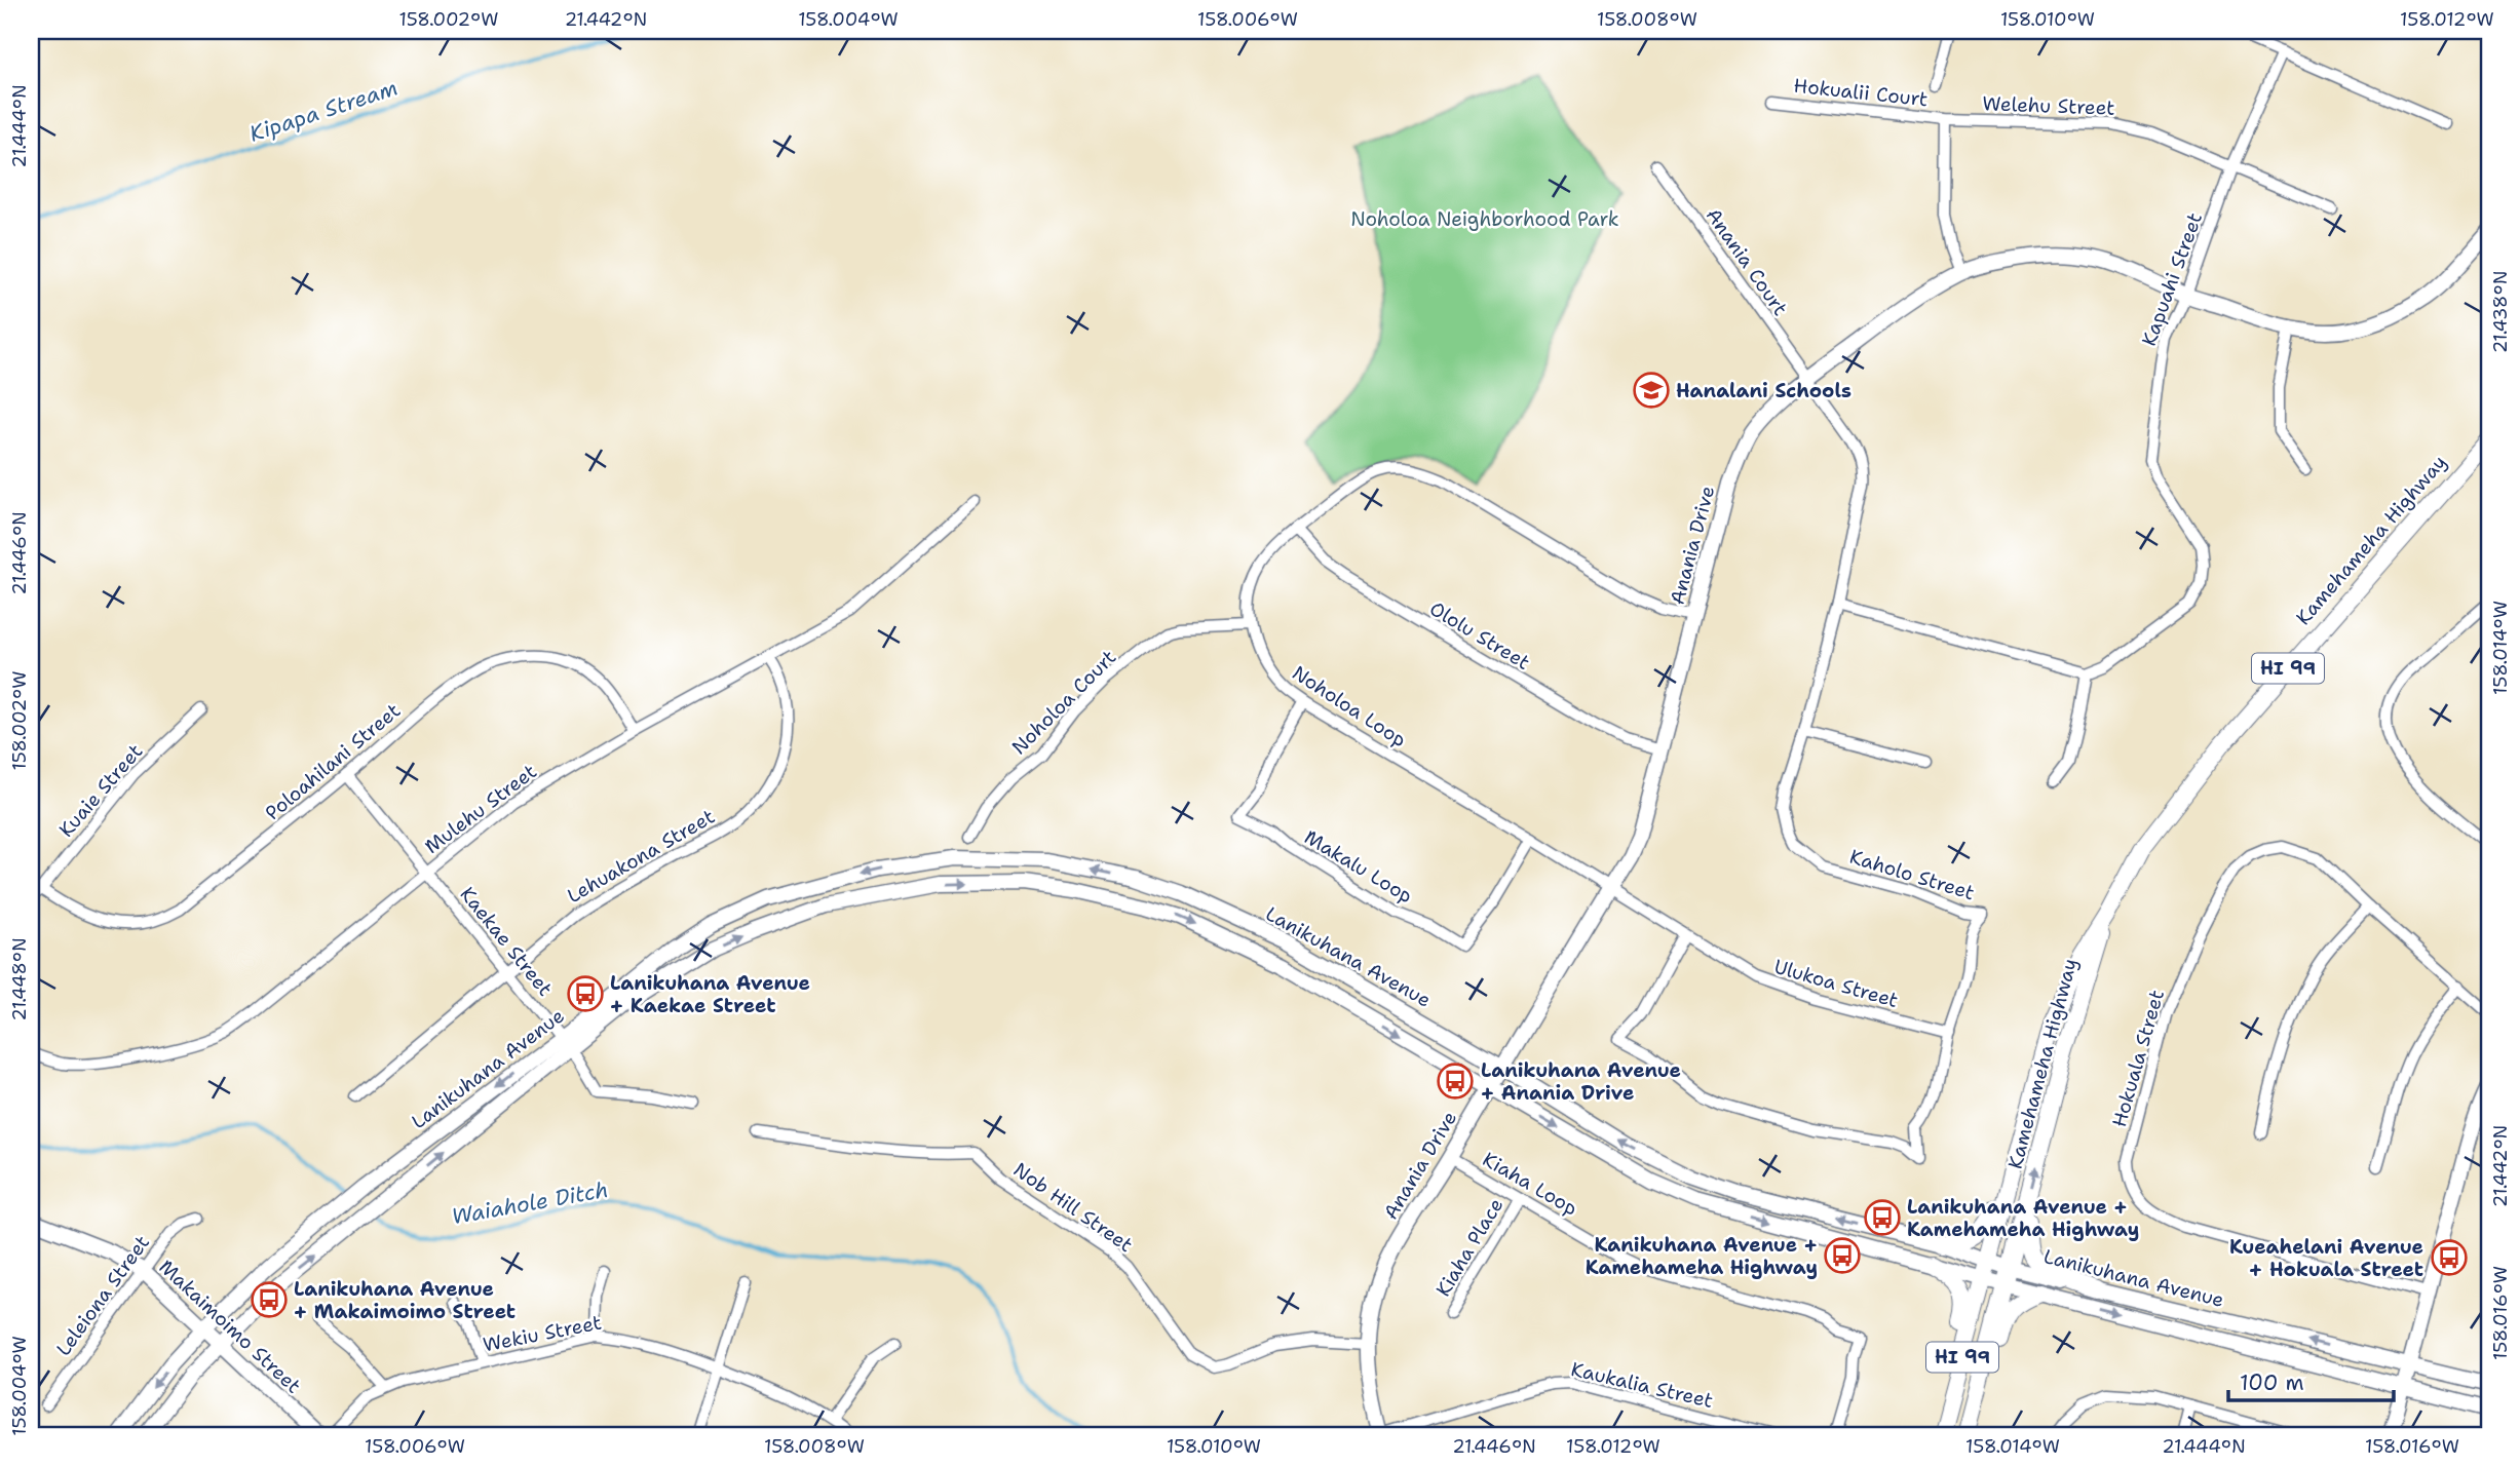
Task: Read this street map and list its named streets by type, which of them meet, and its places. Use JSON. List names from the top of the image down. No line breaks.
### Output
{"streets":{"main road":["Kamehameha Highway","Anania Drive","HI 99","Lanikuhana Avenue","Makaimoimo Street"],"street":["Hokualii Court","Welehu Street","Anania Court","Kapuahi Street","Ololu Street","Noholoa Court","Noholoa Loop","Poloahilani Street","Kuaie Street","Mulehu Street","Lehuakona Street","Makalu Loop","Kaholo Street","Kaekae Street","Ulukoa Street","Hokuala Street","Kiaha Loop","Nob Hill Street","Kiaha Place","Leleiona Street","Wekiu Street","Kaukalia Street"]},"crossings":[["Hokualii Court","Welehu Street"],["Welehu Street","Kapuahi Street"],["Anania Court","Anania Drive"],["Anania Court","Kaholo Street"],["Kapuahi Street","Anania Drive"],["Kamehameha Highway","Lanikuhana Avenue"],["Anania Drive","Ololu Street"],["Anania Drive","Noholoa Loop"],["Anania Drive","Kaholo Street"],["Anania Drive","Lanikuhana Avenue"],["Anania Drive","Ulukoa Street"],["Anania Drive","Kiaha Loop"],["Anania Drive","Nob Hill Street"],["Anania Drive","Kaukalia Street"],["Ololu Street","Noholoa Loop"],["Noholoa Court","Noholoa Loop"],["Noholoa Loop","Makalu Loop"],["Noholoa Loop","Ulukoa Street"],["Poloahilani Street","Kuaie Street"],["Poloahilani Street","Mulehu Street"],["Poloahilani Street","Kaekae Street"],["Mulehu Street","Lehuakona Street"],["Mulehu Street","Kaekae Street"],["Lehuakona Street","Kaekae Street"],["Kaholo Street","Ulukoa Street"],["Kaekae Street","Lanikuhana Avenue"],["Lanikuhana Avenue","Makaimoimo Street"],["Kiaha Loop","Kiaha Place"],["Leleiona Street","Makaimoimo Street"]],"water":["Kipapa Stream","Waiahole Ditch"],"parks":["Noholoa Neighborhood Park"],"places":{"school or university":["Hanalani Schools"],"bus stop":["Lanikuhana Avenue + Kaekae Street","Lanikuhana Avenue + Anania Drive","Lanikuhana Avenue + Kamehameha Highway","Kanikuhana Avenue + Kamehameha Highway","Kueahelani Avenue + Hokuala Street","Lanikuhana Avenue + Makaimoimo Street"]},"scale_bar":"100 m","coordinates":["158.002°W","21.442°N","158.004°W","158.006°W","158.008°W","158.010°W","158.012°W","21.444°N","21.438°N","21.446°N","158.014°W","21.448°N","158.016°W"]}
